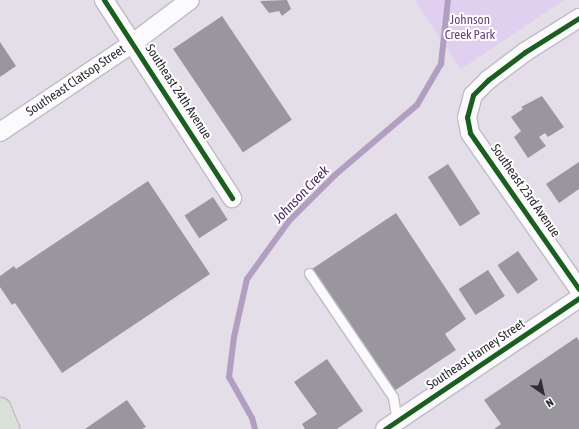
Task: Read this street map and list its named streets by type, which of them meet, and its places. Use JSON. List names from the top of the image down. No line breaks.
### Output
{"streets":{"street":["Southeast Clatsop Street","Southeast 24th Avenue","Southeast 23rd Avenue","Southeast Harney Street"]},"crossings":[["Southeast Clatsop Street","Southeast 24th Avenue"]],"water":["Johnson Creek"],"parks":["Johnson Creek Park"],"north":"bottom right"}
